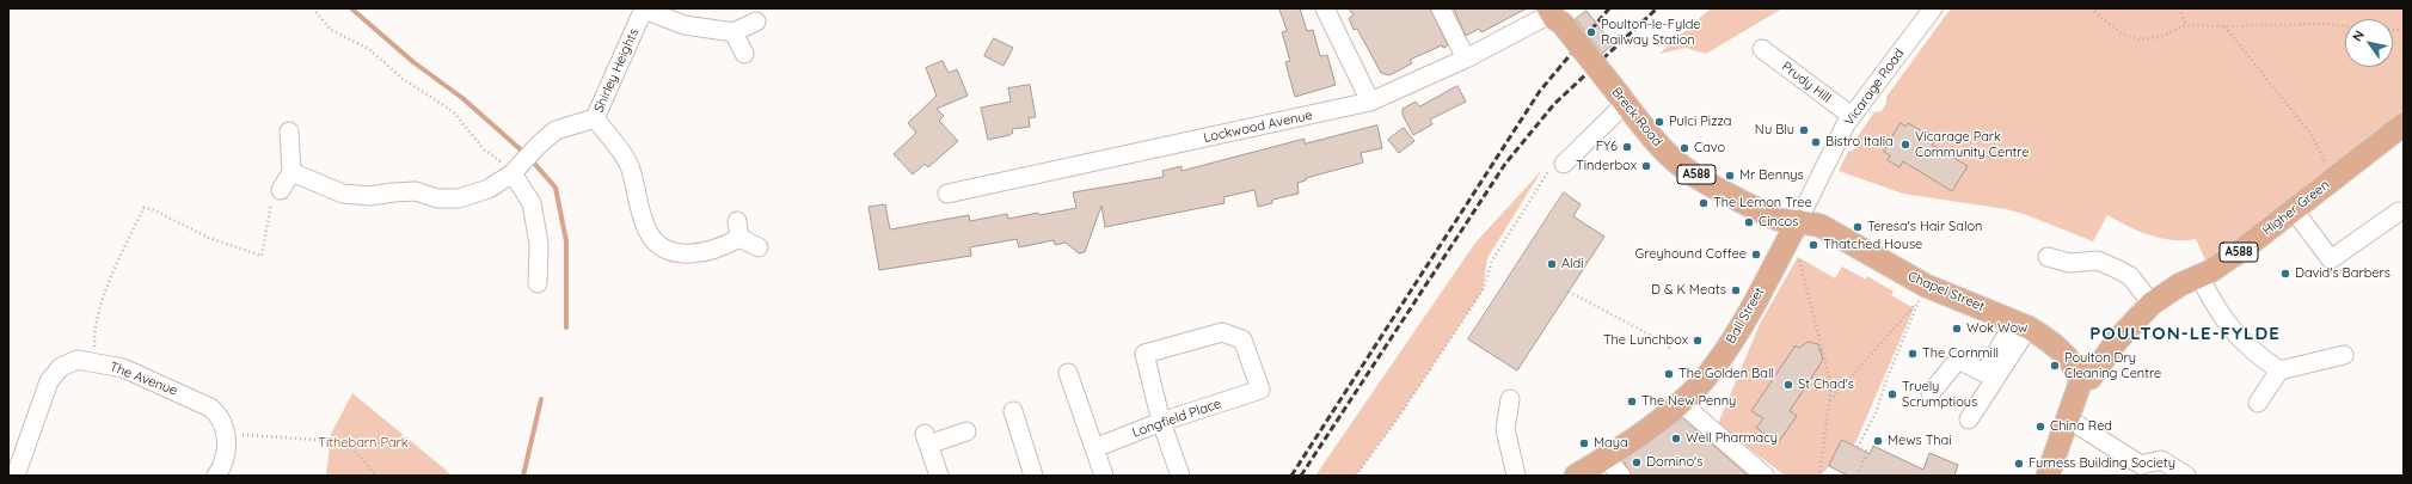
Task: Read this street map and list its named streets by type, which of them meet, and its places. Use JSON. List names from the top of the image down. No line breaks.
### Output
{"streets":{"main road":["Breck Road","A588","Higher Green","Chapel Street","Ball Street"],"street":["Shirley Heights","Prudy Hill","Vicarage Road","Lockwood Avenue","The Avenue","Longfield Place"]},"crossings":[["Prudy Hill","Vicarage Road"],["Vicarage Road","Breck Road"],["Vicarage Road","Chapel Street"],["Vicarage Road","Ball Street"],["Breck Road","Lockwood Avenue"],["Breck Road","Chapel Street"],["Breck Road","Ball Street"],["Higher Green","Chapel Street"],["Chapel Street","Ball Street"]],"districts":["POULTON-LE-FYLDE"],"parks":["Tithebarn Park"],"places":["Poulton-le-Fylde Railway Station","Pulci Pizza","Nu Blu","Bistro Italia","Vicarage Park Community Centre","FY6","Cavo","Tinderbox","Mr Bennys","The Lemon Tree","Cincos","Teresa's Hair Salon","Thatched House","Greyhound Coffee","Aldi","David's Barbers","D & K Meats","Wok Wow","The Lunchbox","The Cornmill","Poulton Dry Cleaning Centre","The Golden Ball","St Chad's","Truely Scrumptious","The New Penny","China Red","Well Pharmacy","Mews Thai","Maya","Domino's","Furness Building Society"],"north":"top left"}
